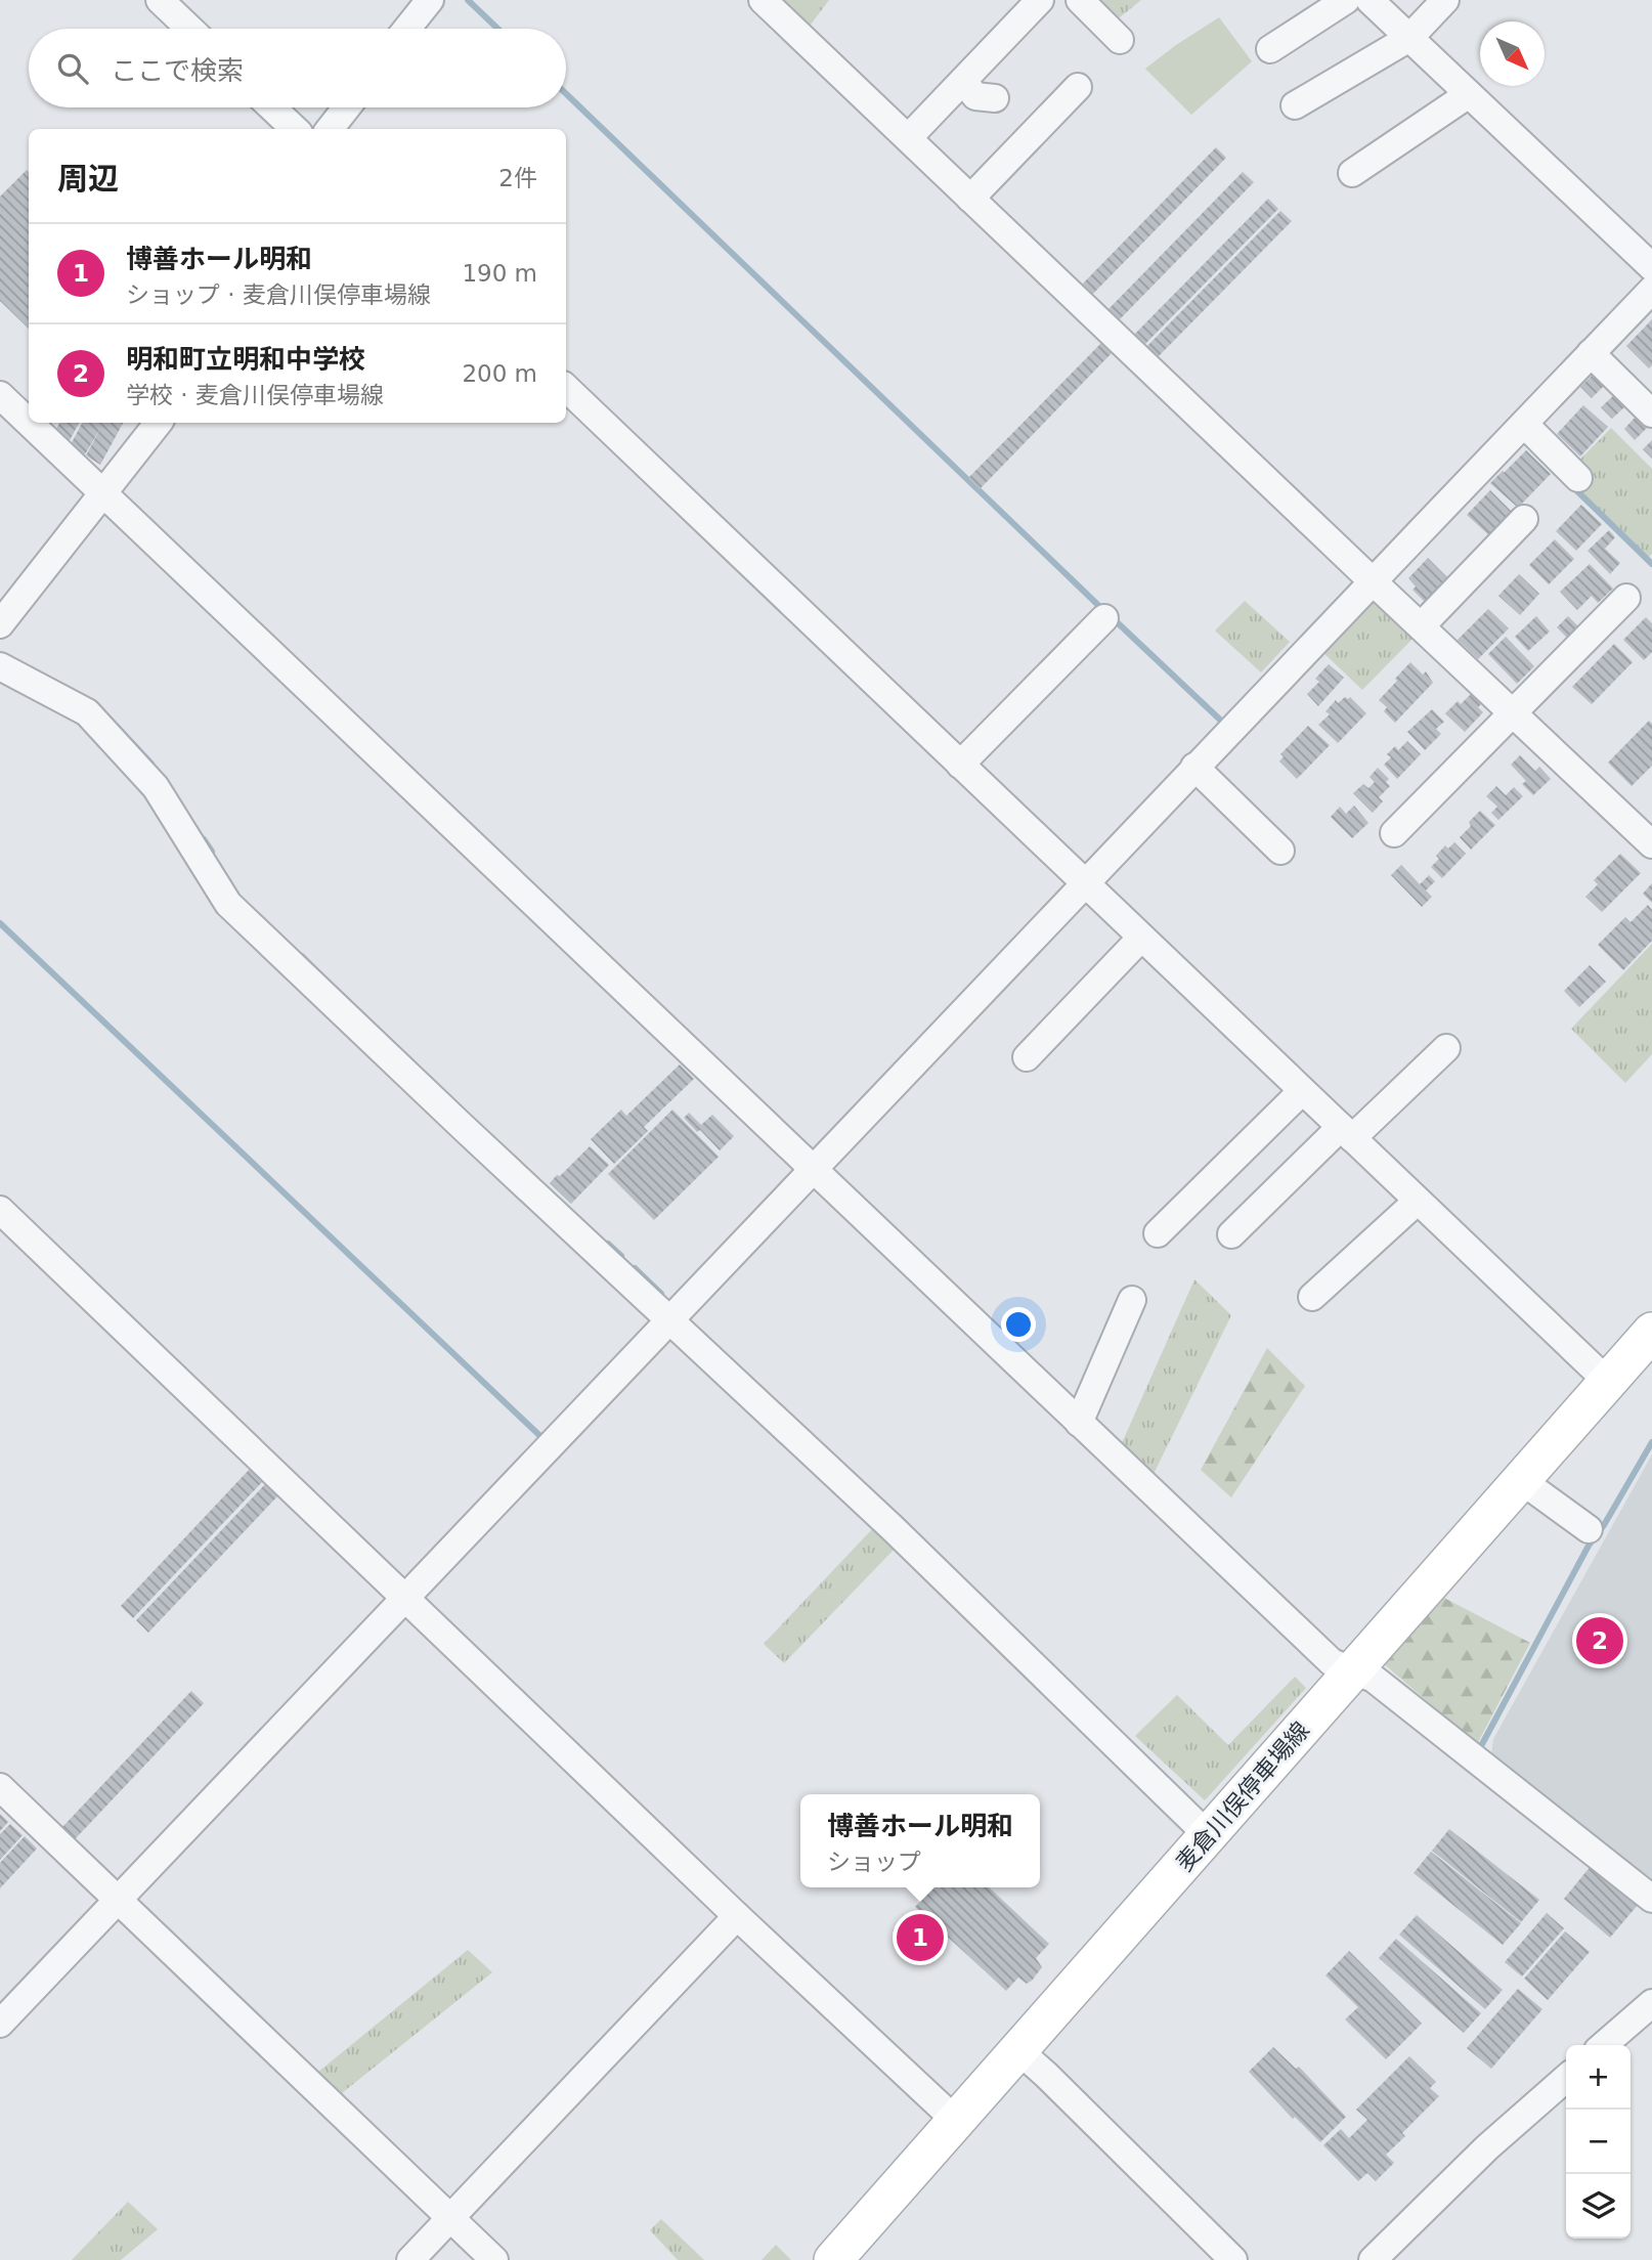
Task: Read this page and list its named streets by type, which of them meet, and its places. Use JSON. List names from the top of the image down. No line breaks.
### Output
{"streets":{"main road":["麦倉川俣停車場線"]},"north":"bottom right","page":{"search":"ここで検索","heading":["周辺","2件"],"list":[{"mark":"1","name":"博善ホール明和","note":"ショップ · 麦倉川俣停車場線","value":"190 m"},{"mark":"2","name":"明和町立明和中学校","note":"学校 · 麦倉川俣停車場線","value":"200 m"}],"pins":["2","1"],"popup":["博善ホール明和","ショップ"],"map_buttons":["+","−"]}}
